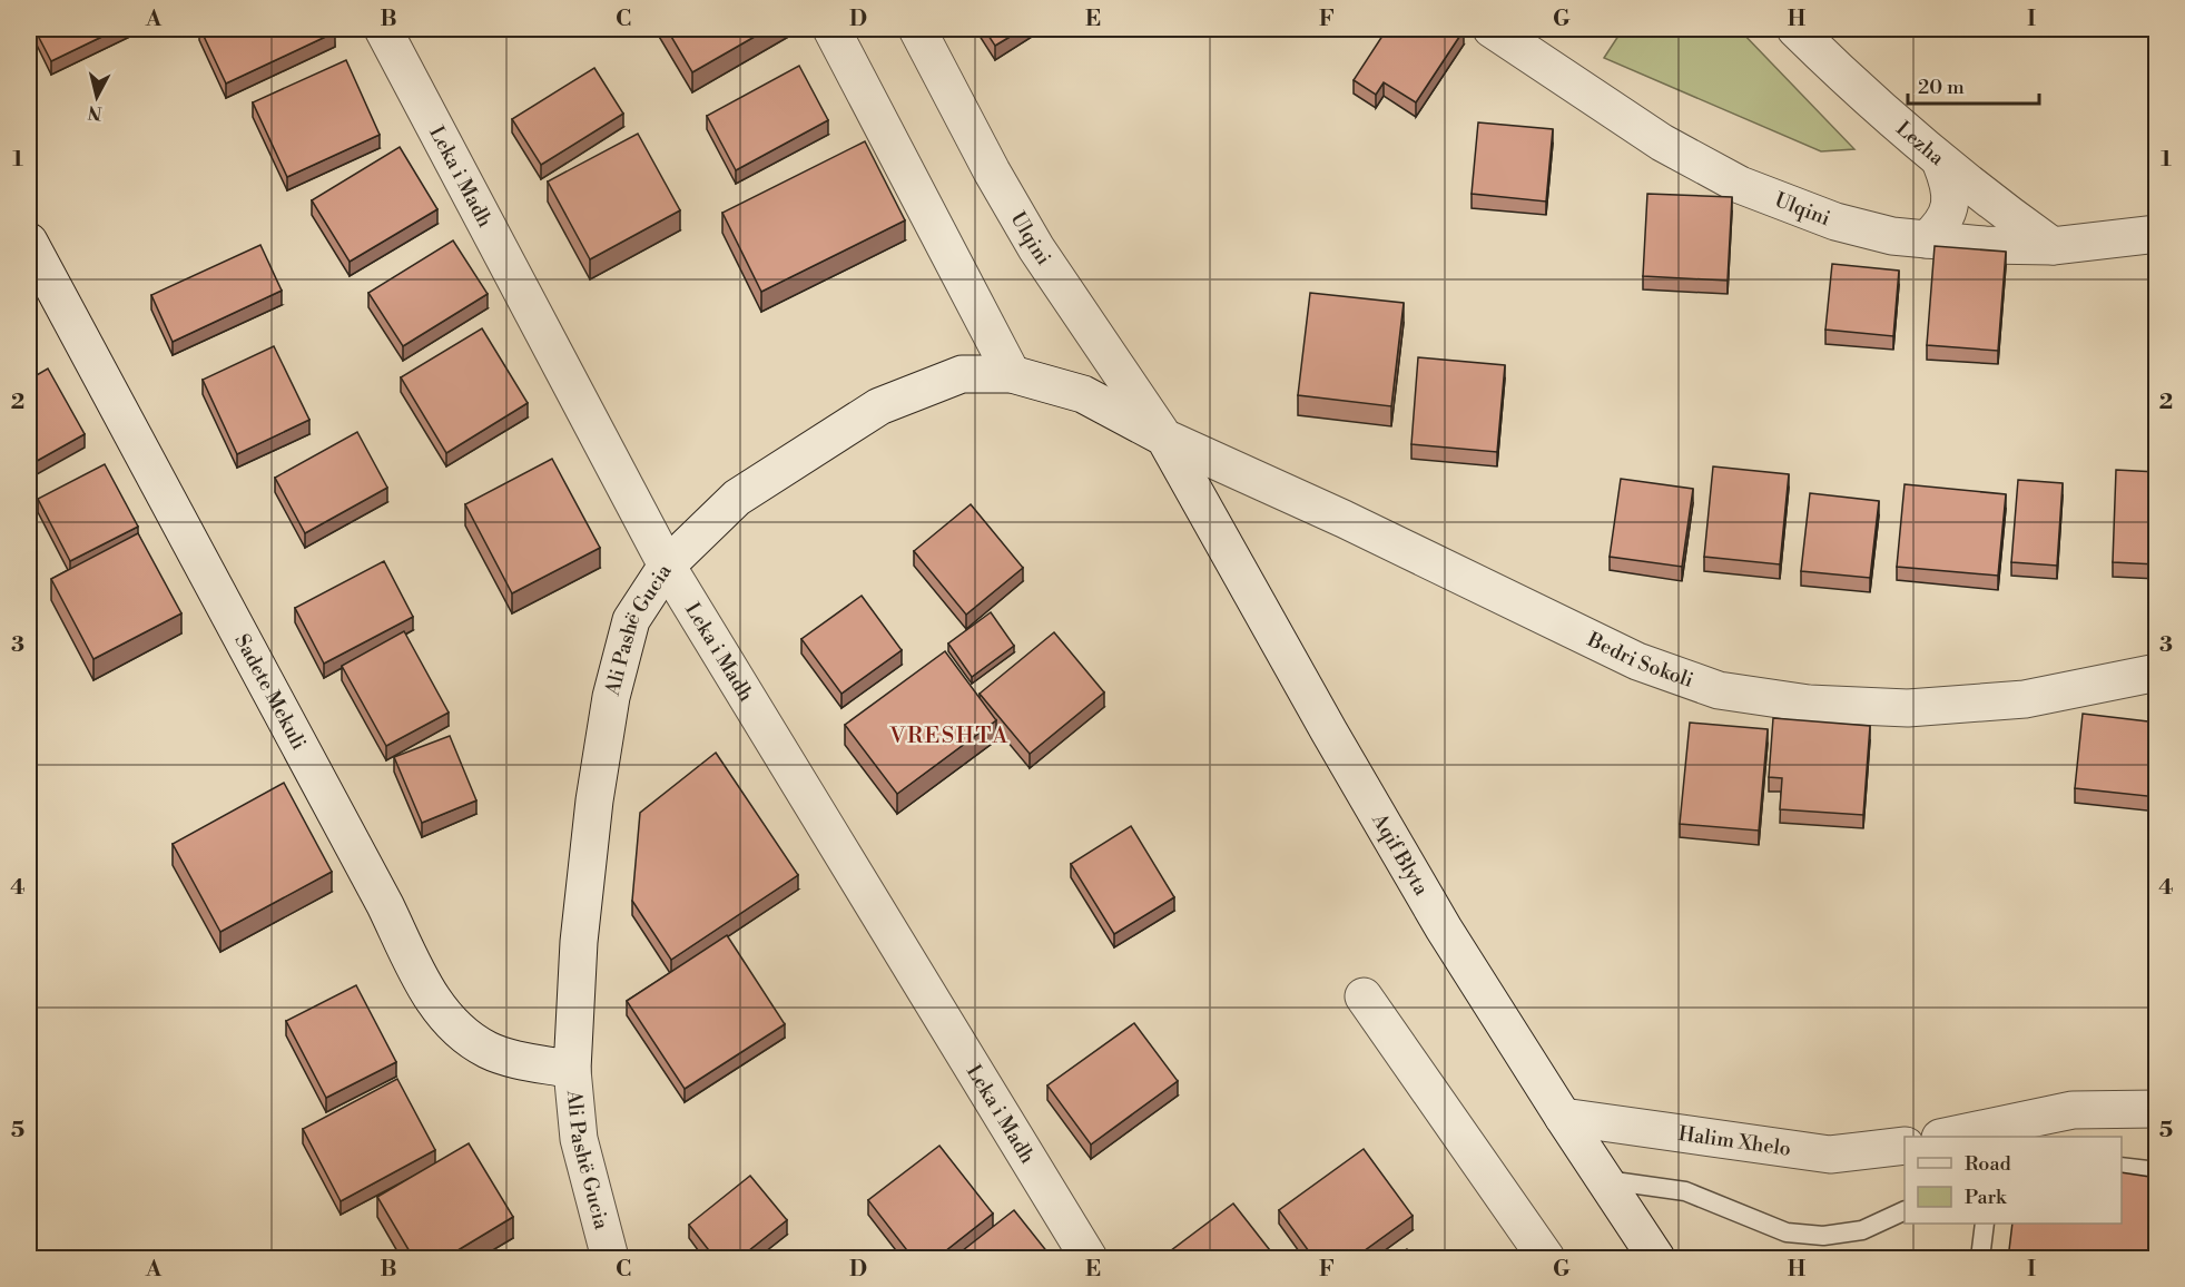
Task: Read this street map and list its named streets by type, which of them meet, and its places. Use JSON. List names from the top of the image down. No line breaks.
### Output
{"streets":{"street":["Lezha","Leka i Madh","Ulqini","Ali Pashë Gucia","Bedri Sokoli","Sadete Mekuli","Aqif Blyta","Halim Xhelo"]},"crossings":[["Lezha","Ulqini"],["Leka i Madh","Ali Pashë Gucia"],["Ulqini","Ali Pashë Gucia"],["Ulqini","Bedri Sokoli"],["Ulqini","Aqif Blyta"],["Ali Pashë Gucia","Bedri Sokoli"],["Ali Pashë Gucia","Sadete Mekuli"],["Ali Pashë Gucia","Aqif Blyta"],["Bedri Sokoli","Aqif Blyta"],["Aqif Blyta","Halim Xhelo"]],"districts":["VRESHTA"],"legend":["Road","Park"],"scale_bar":"20 m","north":"bottom","grid":{"columns":["A","B","C","D","E","F","G","H","I"],"rows":["1","2","3","4","5"]}}
